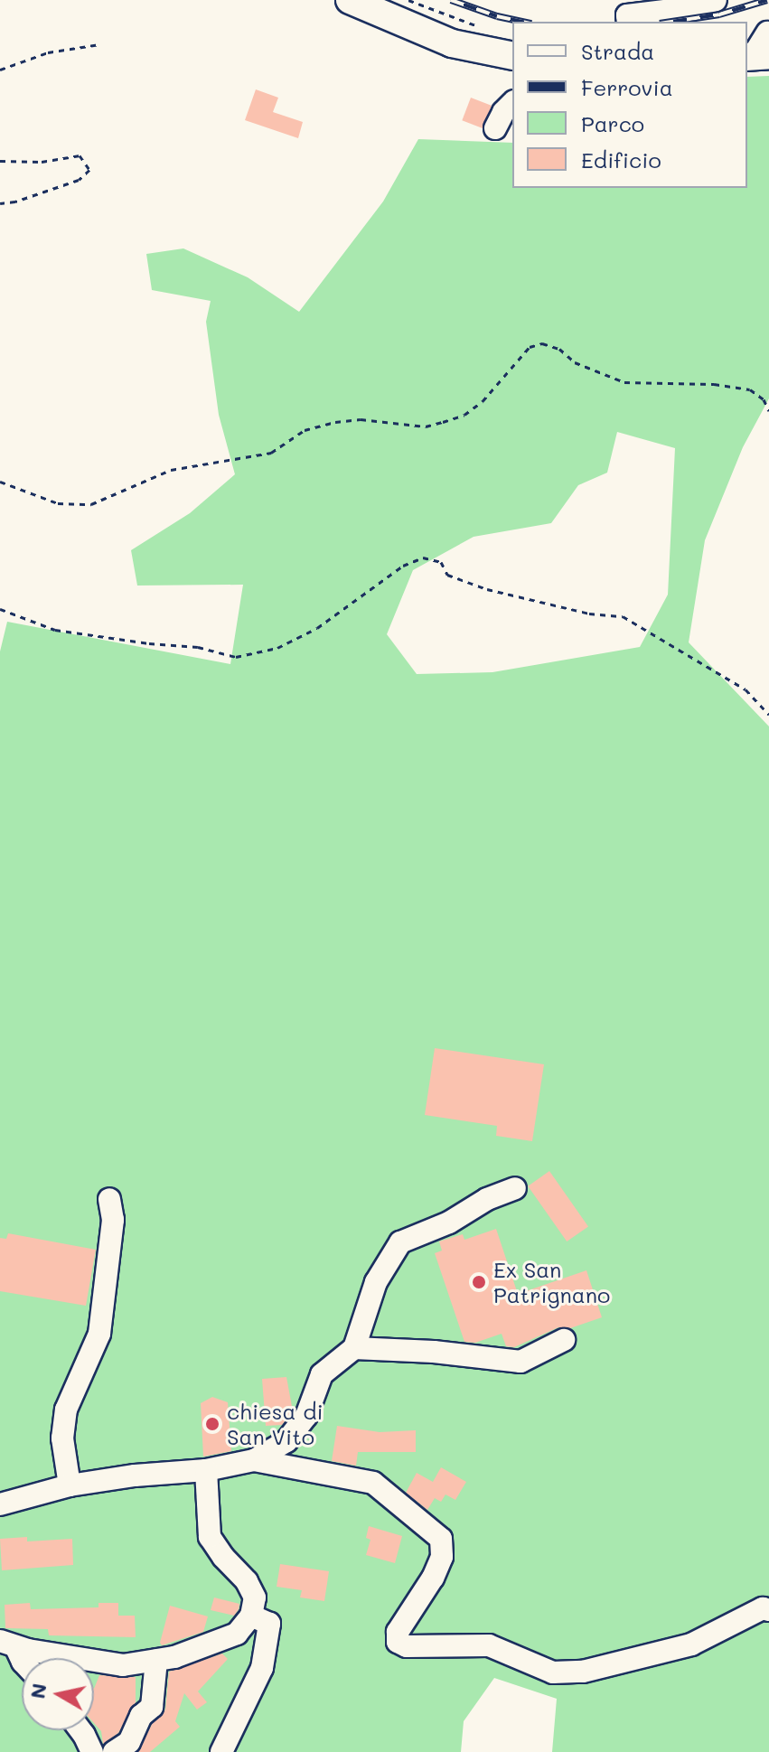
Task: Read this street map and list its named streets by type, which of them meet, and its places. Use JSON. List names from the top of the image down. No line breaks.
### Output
{"places":["Ex San Patrignano","chiesa di San Vito"],"legend":["Strada","Ferrovia","Parco","Edificio"],"north":"left"}
